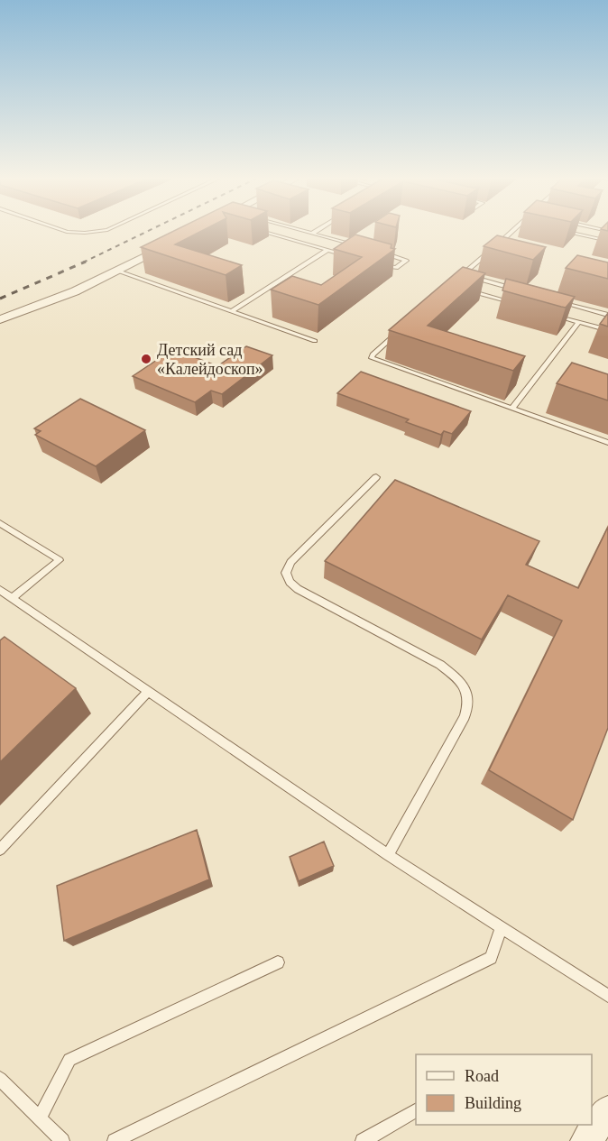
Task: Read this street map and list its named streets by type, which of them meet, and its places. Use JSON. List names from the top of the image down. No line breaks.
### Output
{"places":["Детский сад «Калейдоскоп»"],"legend":["Road","Building"]}
